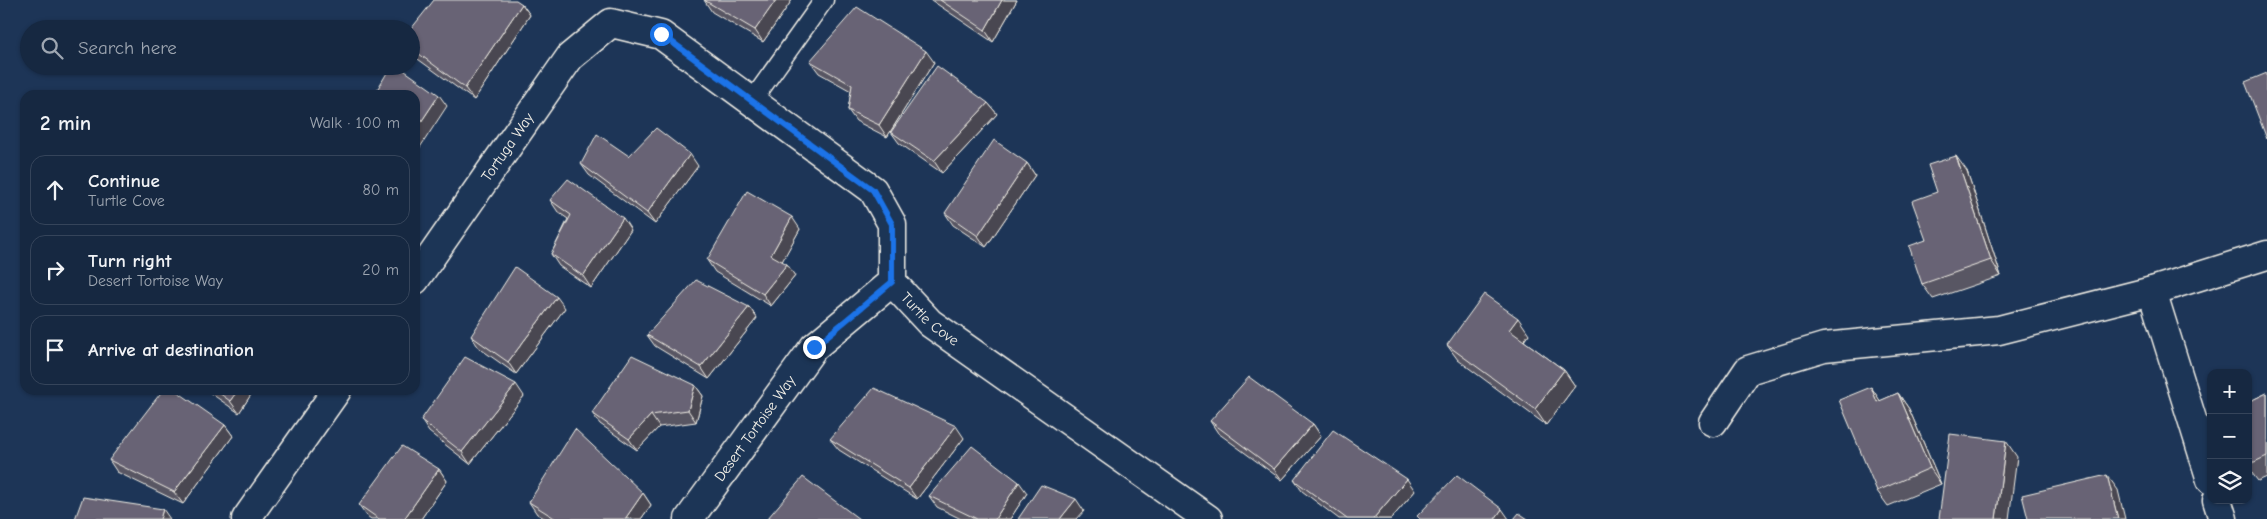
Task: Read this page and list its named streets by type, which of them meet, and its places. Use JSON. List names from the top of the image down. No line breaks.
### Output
{"streets":{"street":["Tortuga Way","Turtle Cove","Desert Tortoise Way"]},"crossings":[["Tortuga Way","Turtle Cove"],["Turtle Cove","Desert Tortoise Way"]],"page":{"search":"Search here","heading":["2 min","Walk · 100 m"],"list":[["Continue","Turtle Cove","80 m"],["Turn right","Desert Tortoise Way","20 m"],"Arrive at destination"],"map_buttons":["+","−"]}}
